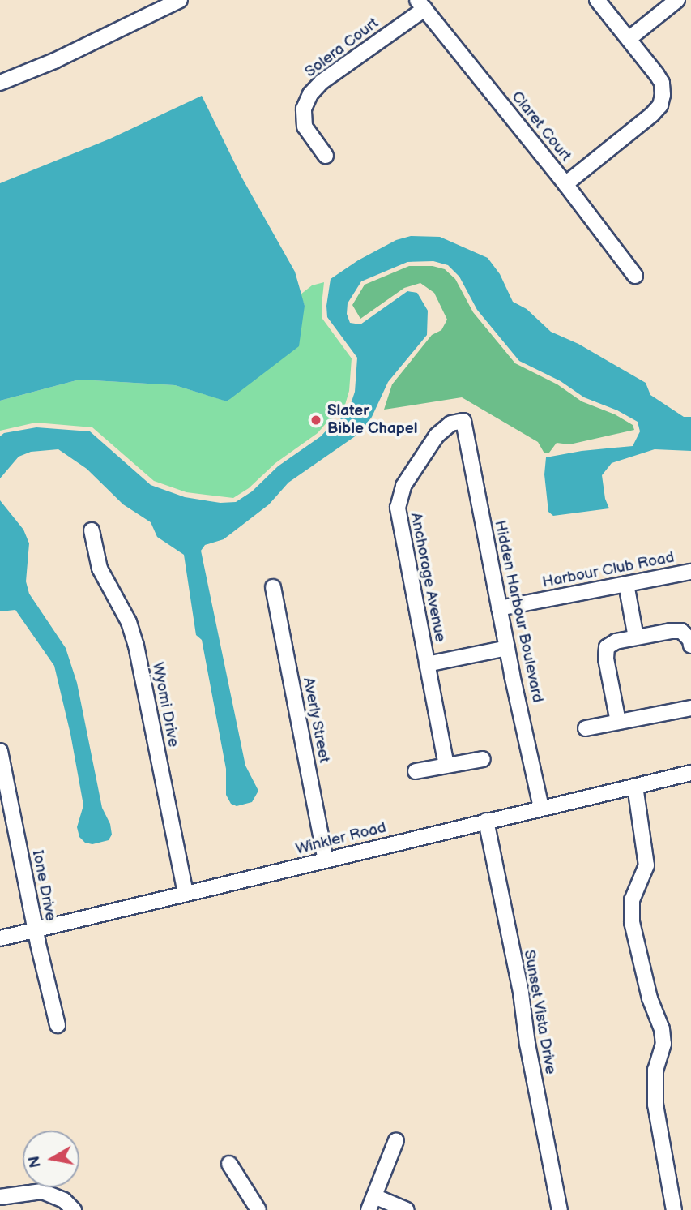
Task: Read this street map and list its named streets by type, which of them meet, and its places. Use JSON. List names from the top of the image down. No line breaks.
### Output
{"streets":{"street":["Solera Court","Claret Court","Harbour Club Road","Anchorage Avenue","Hidden Harbour Boulevard","Wyomi Drive","Averly Street","Winkler Road","Ione Drive","Sunset Vista Drive"]},"crossings":[["Solera Court","Claret Court"],["Harbour Club Road","Hidden Harbour Boulevard"],["Anchorage Avenue","Hidden Harbour Boulevard"],["Hidden Harbour Boulevard","Winkler Road"],["Wyomi Drive","Winkler Road"],["Averly Street","Winkler Road"],["Winkler Road","Ione Drive"],["Winkler Road","Sunset Vista Drive"]],"places":["Slater Bible Chapel"],"north":"left"}
